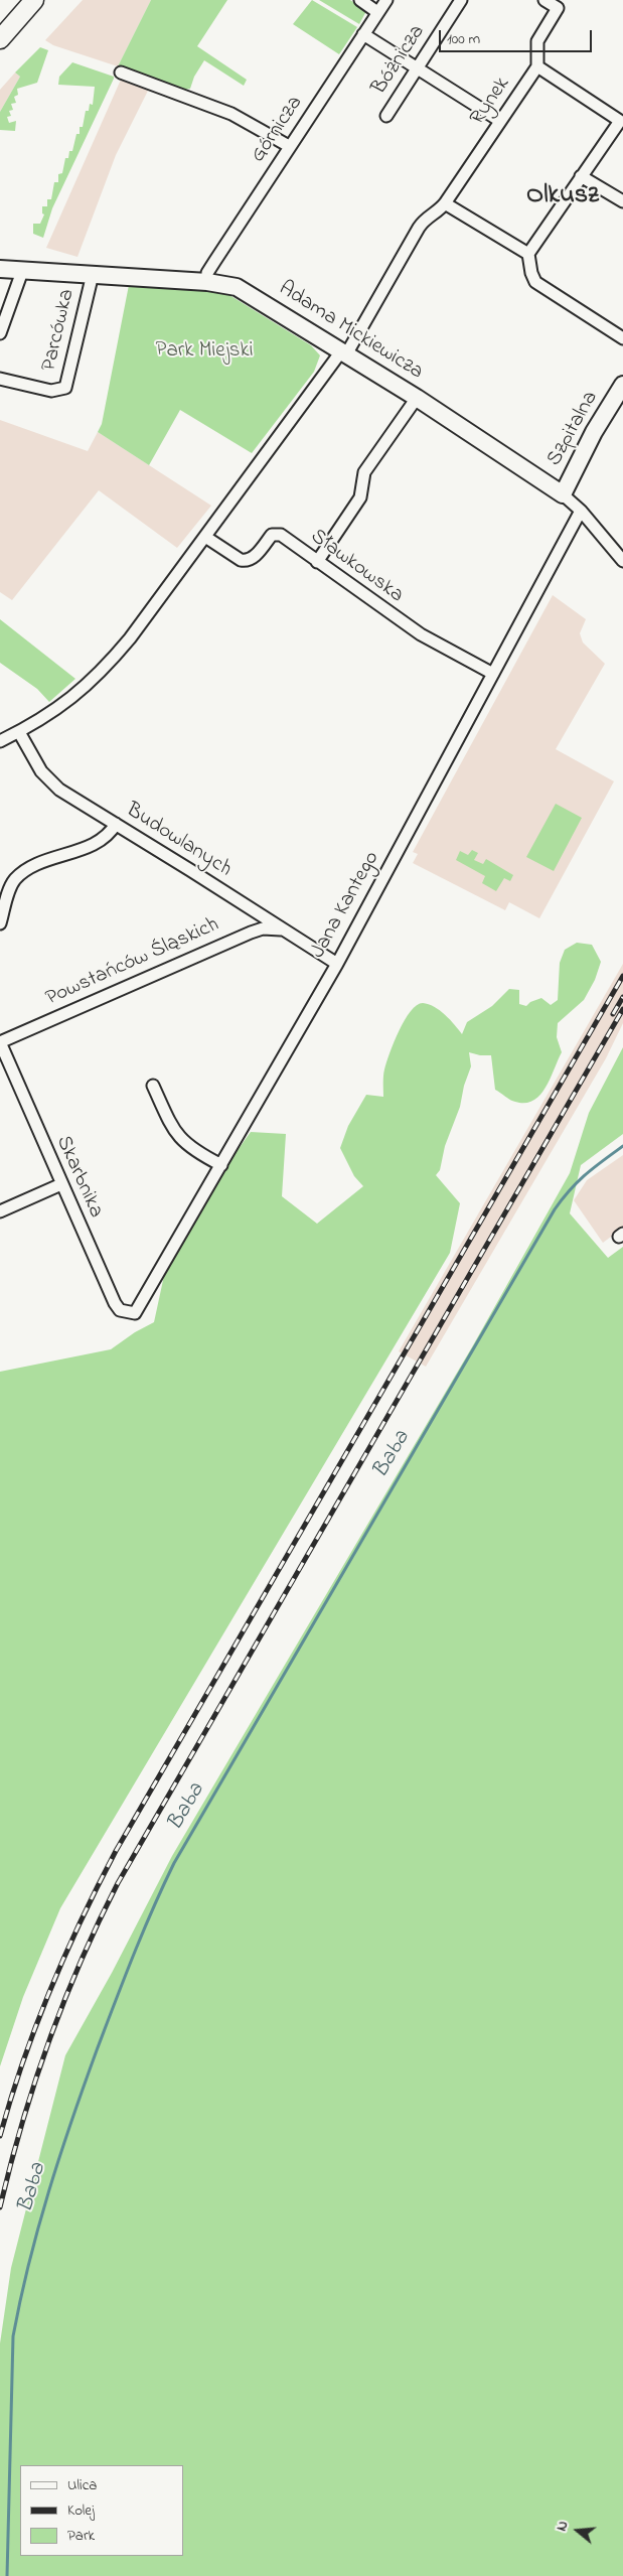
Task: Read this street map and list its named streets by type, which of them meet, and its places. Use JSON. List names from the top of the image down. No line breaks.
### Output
{"streets":{"street":["Bóżnicza","Rynek","Górnicza","Parcówka","Adama Mickiewicza","Szpitalna","Sławkowska","Budowlanych","Jana Kantego","Powstańców Śląskich","Skarbnika"]},"crossings":[["Górnicza","Adama Mickiewicza"],["Parcówka","Adama Mickiewicza"],["Adama Mickiewicza","Szpitalna"],["Adama Mickiewicza","Jana Kantego"],["Sławkowska","Jana Kantego"],["Budowlanych","Jana Kantego"],["Budowlanych","Powstańców Śląskich"],["Jana Kantego","Skarbnika"],["Powstańców Śląskich","Skarbnika"]],"districts":["Olkusz"],"water":["Baba"],"parks":["Park Miejski"],"legend":["Ulica","Kolej","Park"],"scale_bar":"100 m","north":"left"}
